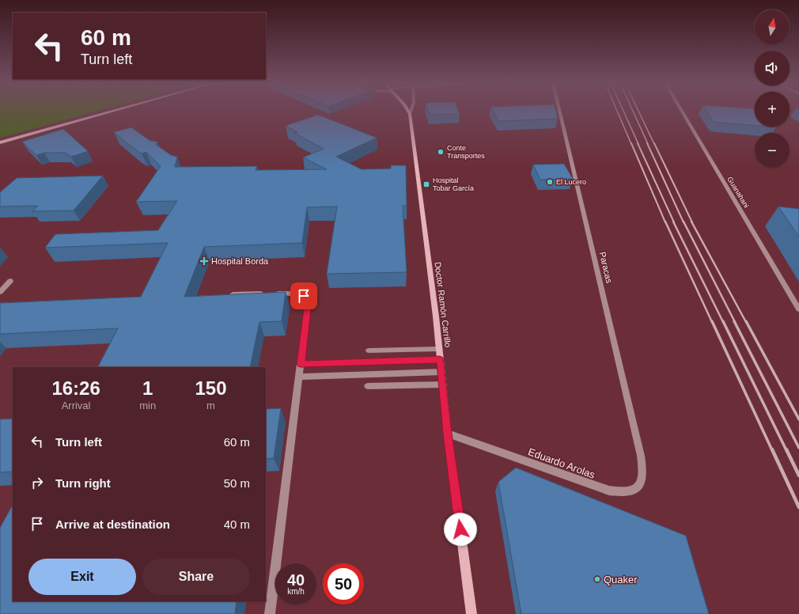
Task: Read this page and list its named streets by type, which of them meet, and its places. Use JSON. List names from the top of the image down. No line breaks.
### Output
{"streets":{"main road":["Doctor Ramón Carrillo"],"street":["Guanahani","Paracas","Eduardo Arolas"]},"crossings":[["Paracas","Eduardo Arolas"],["Doctor Ramón Carrillo","Eduardo Arolas"]],"places":{"other":["Conte Transportes","El Lucero","Quaker"],"transit":["Hospital Tobar García"],"health":["Hospital Borda"]},"north":"top","page":{"map_buttons":["+","−"],"turn":["60 m","Turn left"],"eta":["16:26","Arrival","1","min","150","m"],"list":[{"name":"Turn left","value":"60 m"},{"name":"Turn right","value":"50 m"},{"name":"Arrive at destination","value":"40 m"}],"buttons":["Exit","Share"],"speed":"40 km/h","limit":"50"}}
